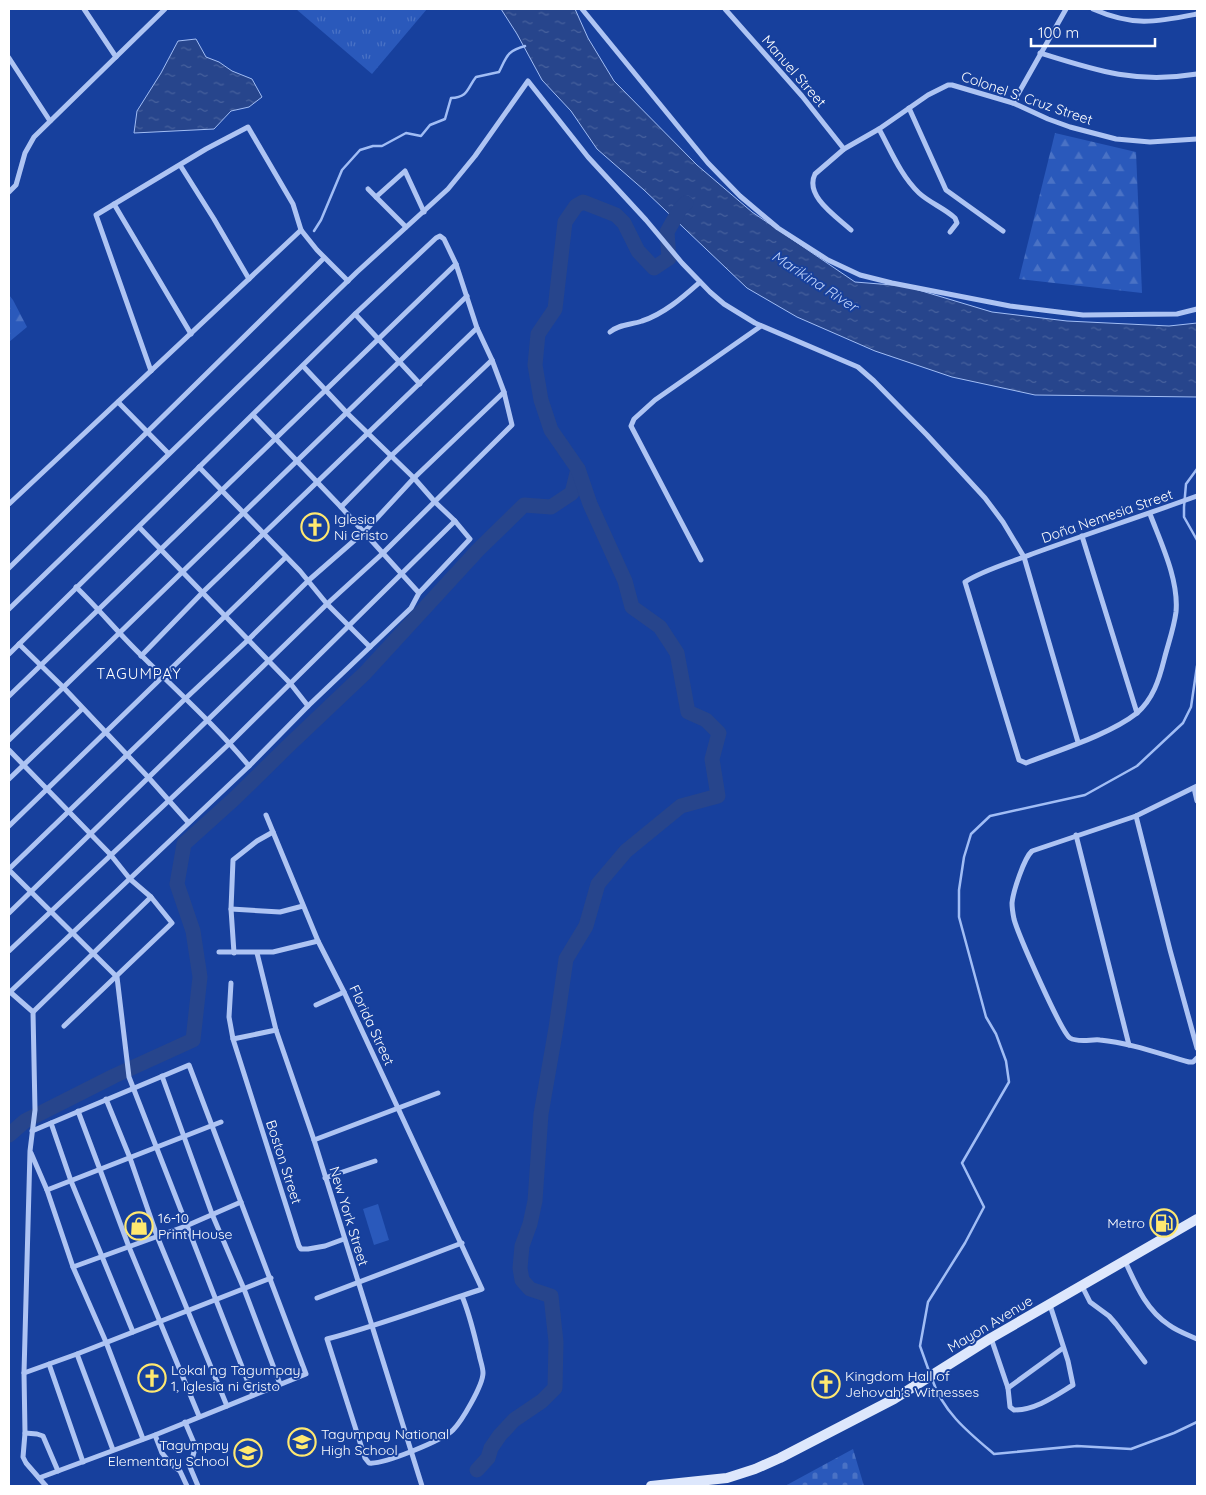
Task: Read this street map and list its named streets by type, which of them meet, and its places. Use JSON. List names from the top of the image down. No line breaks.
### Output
{"streets":{"main road":["Mayon Avenue"],"street":["Manuel Street","Colonel S. Cruz Street","Doña Nemesia Street","Florida Street","Boston Street","New York Street"]},"crossings":[["Manuel Street","Colonel S. Cruz Street"],["Boston Street","New York Street"]],"districts":["TAGUMPAY"],"water":["Marikina River"],"places":{"church":["Iglesia Ni Cristo","Lokal ng Tagumpay 1, Iglesia ni Cristo","Kingdom Hall of Jehovah's Witnesses"],"fuel station":["Metro"],"shop":["16-10 Print House"],"school or university":["Tagumpay National High School","Tagumpay Elementary School"]},"scale_bar":"100 m"}
